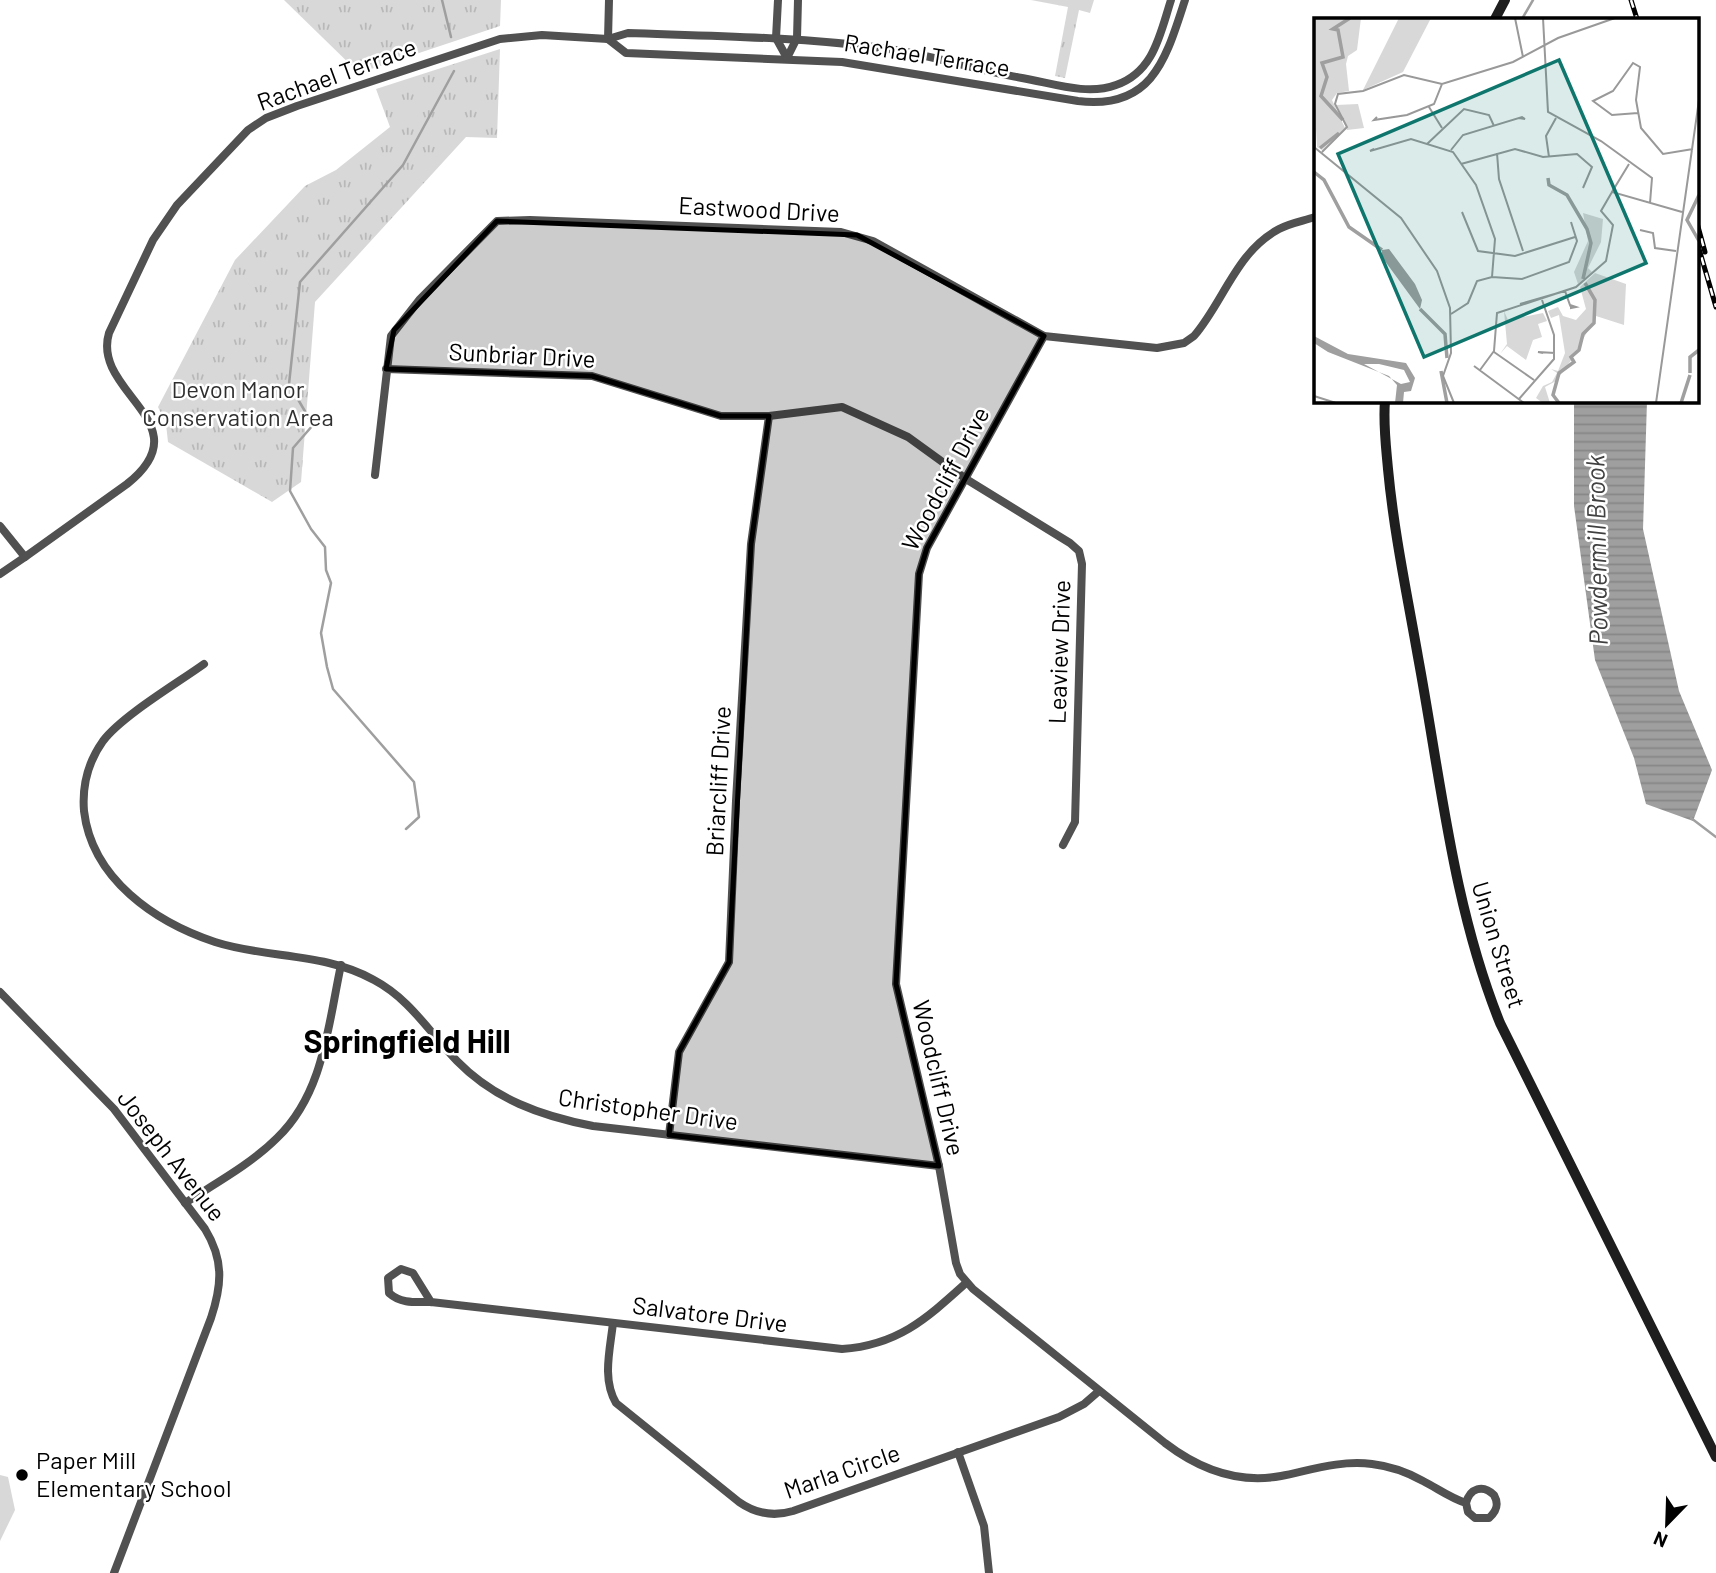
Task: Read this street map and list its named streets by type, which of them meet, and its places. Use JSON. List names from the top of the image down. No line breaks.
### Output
{"streets":{"main road":["Union Street"],"street":["Rachael Terrace","Eastwood Drive","Sunbriar Drive","Woodcliff Drive","Leaview Drive","Briarcliff Drive","Christopher Drive","Joseph Avenue","Salvatore Drive","Marla Circle"]},"crossings":[["Eastwood Drive","Sunbriar Drive"],["Eastwood Drive","Woodcliff Drive"],["Sunbriar Drive","Woodcliff Drive"],["Sunbriar Drive","Leaview Drive"],["Sunbriar Drive","Briarcliff Drive"],["Woodcliff Drive","Leaview Drive"],["Woodcliff Drive","Christopher Drive"],["Woodcliff Drive","Salvatore Drive"],["Briarcliff Drive","Christopher Drive"],["Salvatore Drive","Marla Circle"]],"districts":["Springfield Hill"],"water":["Powdermill Brook"],"parks":["Devon Manor Conservation Area"],"places":["Paper Mill Elementary School"],"north":"bottom left"}
